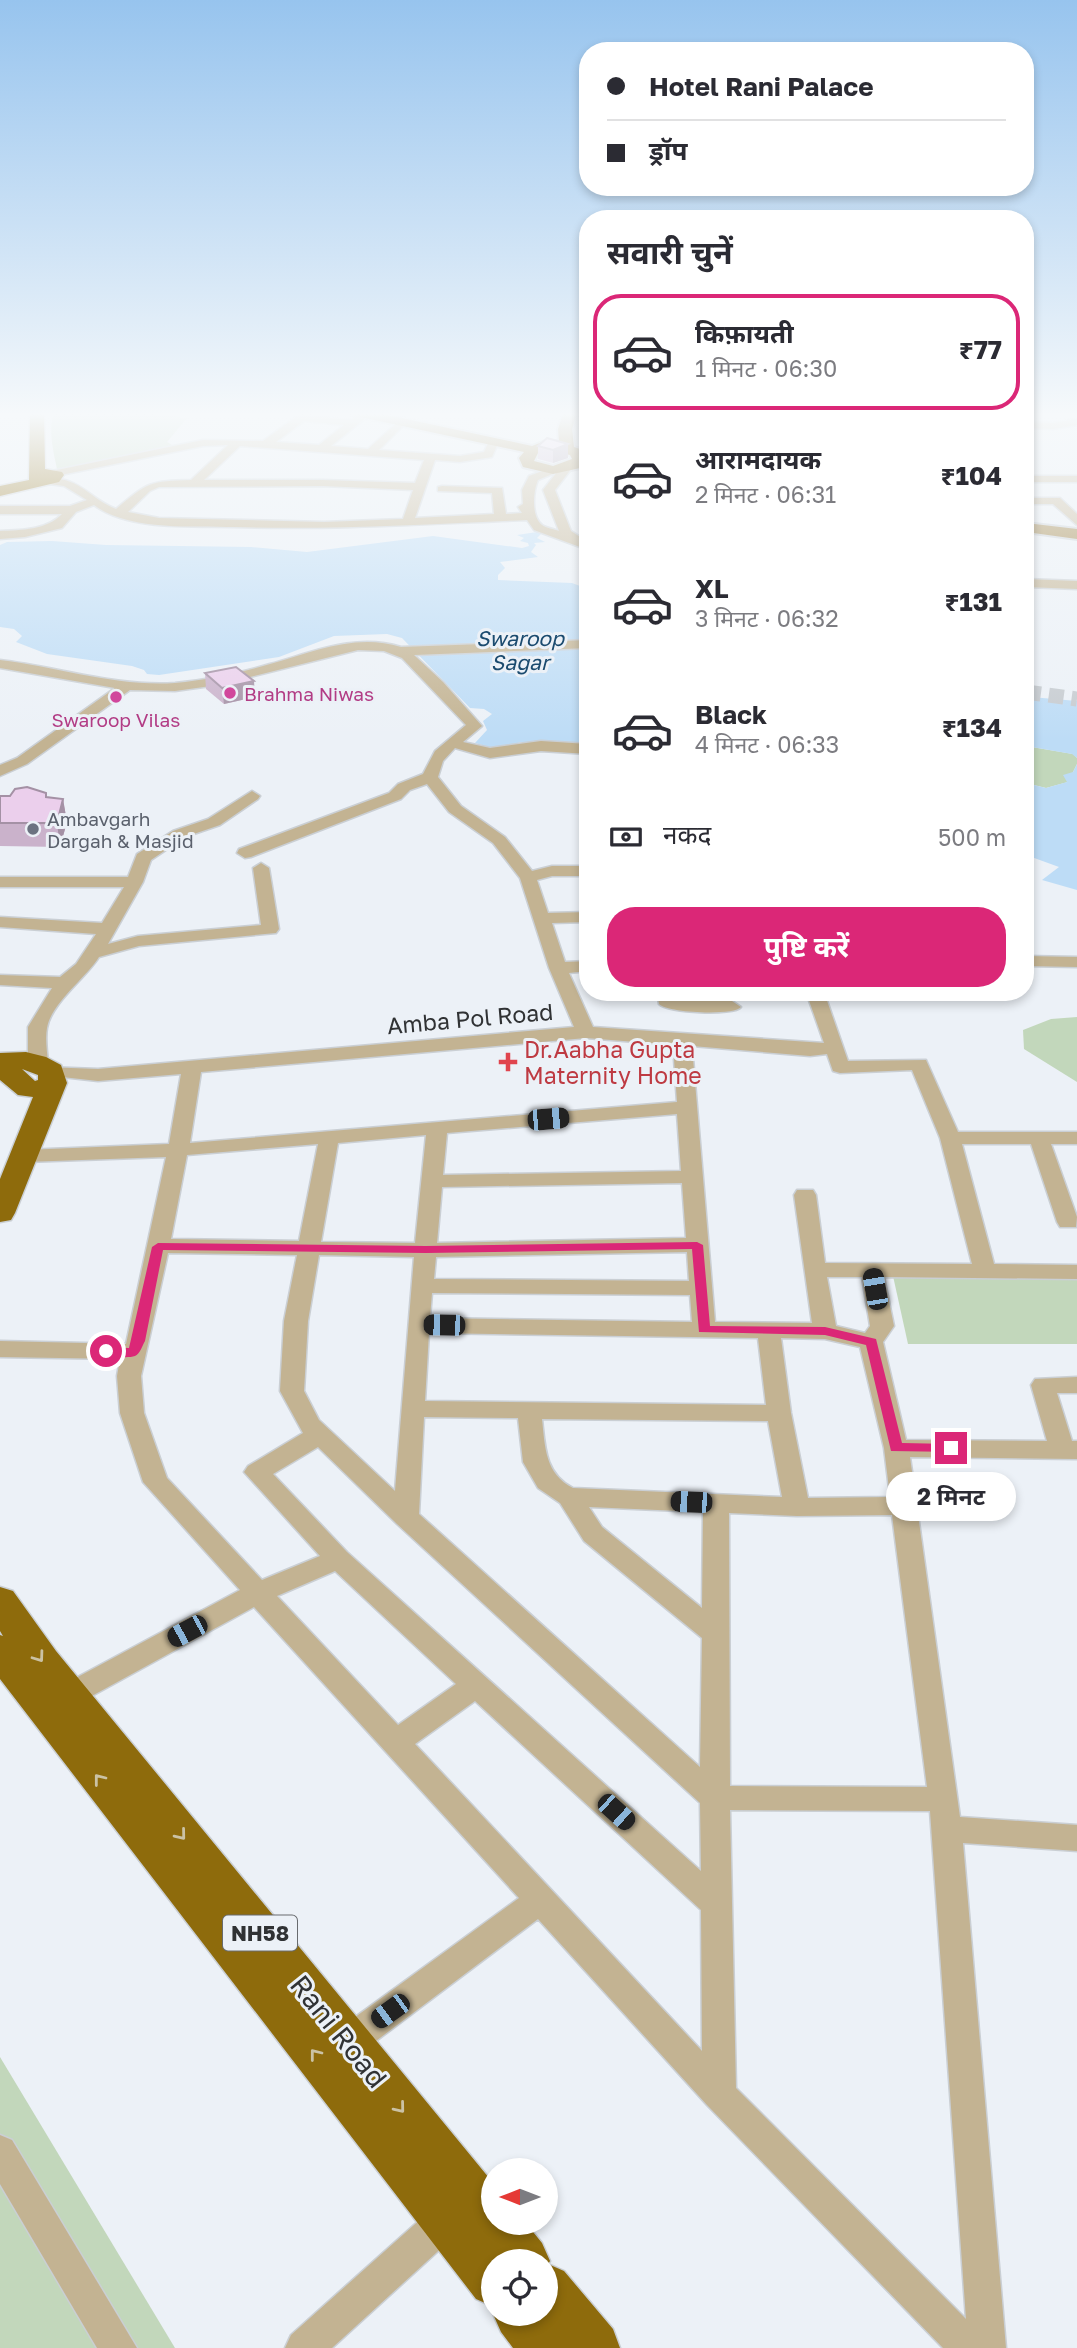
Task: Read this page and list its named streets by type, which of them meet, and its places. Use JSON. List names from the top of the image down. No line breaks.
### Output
{"streets":{"highway":["NH58","Rani Road"],"street":["Amba Pol Road"]},"water":["Swaroop Sagar"],"places":{"other":["Brahma Niwas","Swaroop Vilas","Ambavgarh Dargah & Masjid"],"health":["Dr.Aabha Gupta Maternity Home"]},"north":"left","page":{"banner":["Hotel Rani Palace","ड्रॉप"],"heading":"सवारी चुनें","list":[{"name":"किफ़ायती","note":"1 मिनट · 06:30","value":"₹77"},{"name":"आरामदायक","note":"2 मिनट · 06:31","value":"₹104"},{"name":"XL","note":"3 मिनट · 06:32","value":"₹131"},{"name":"Black","note":"4 मिनट · 06:33","value":"₹134"}],"pay":["नकद","500 m"],"buttons":"पुष्टि करें","bubble":"2 मिनट"}}
